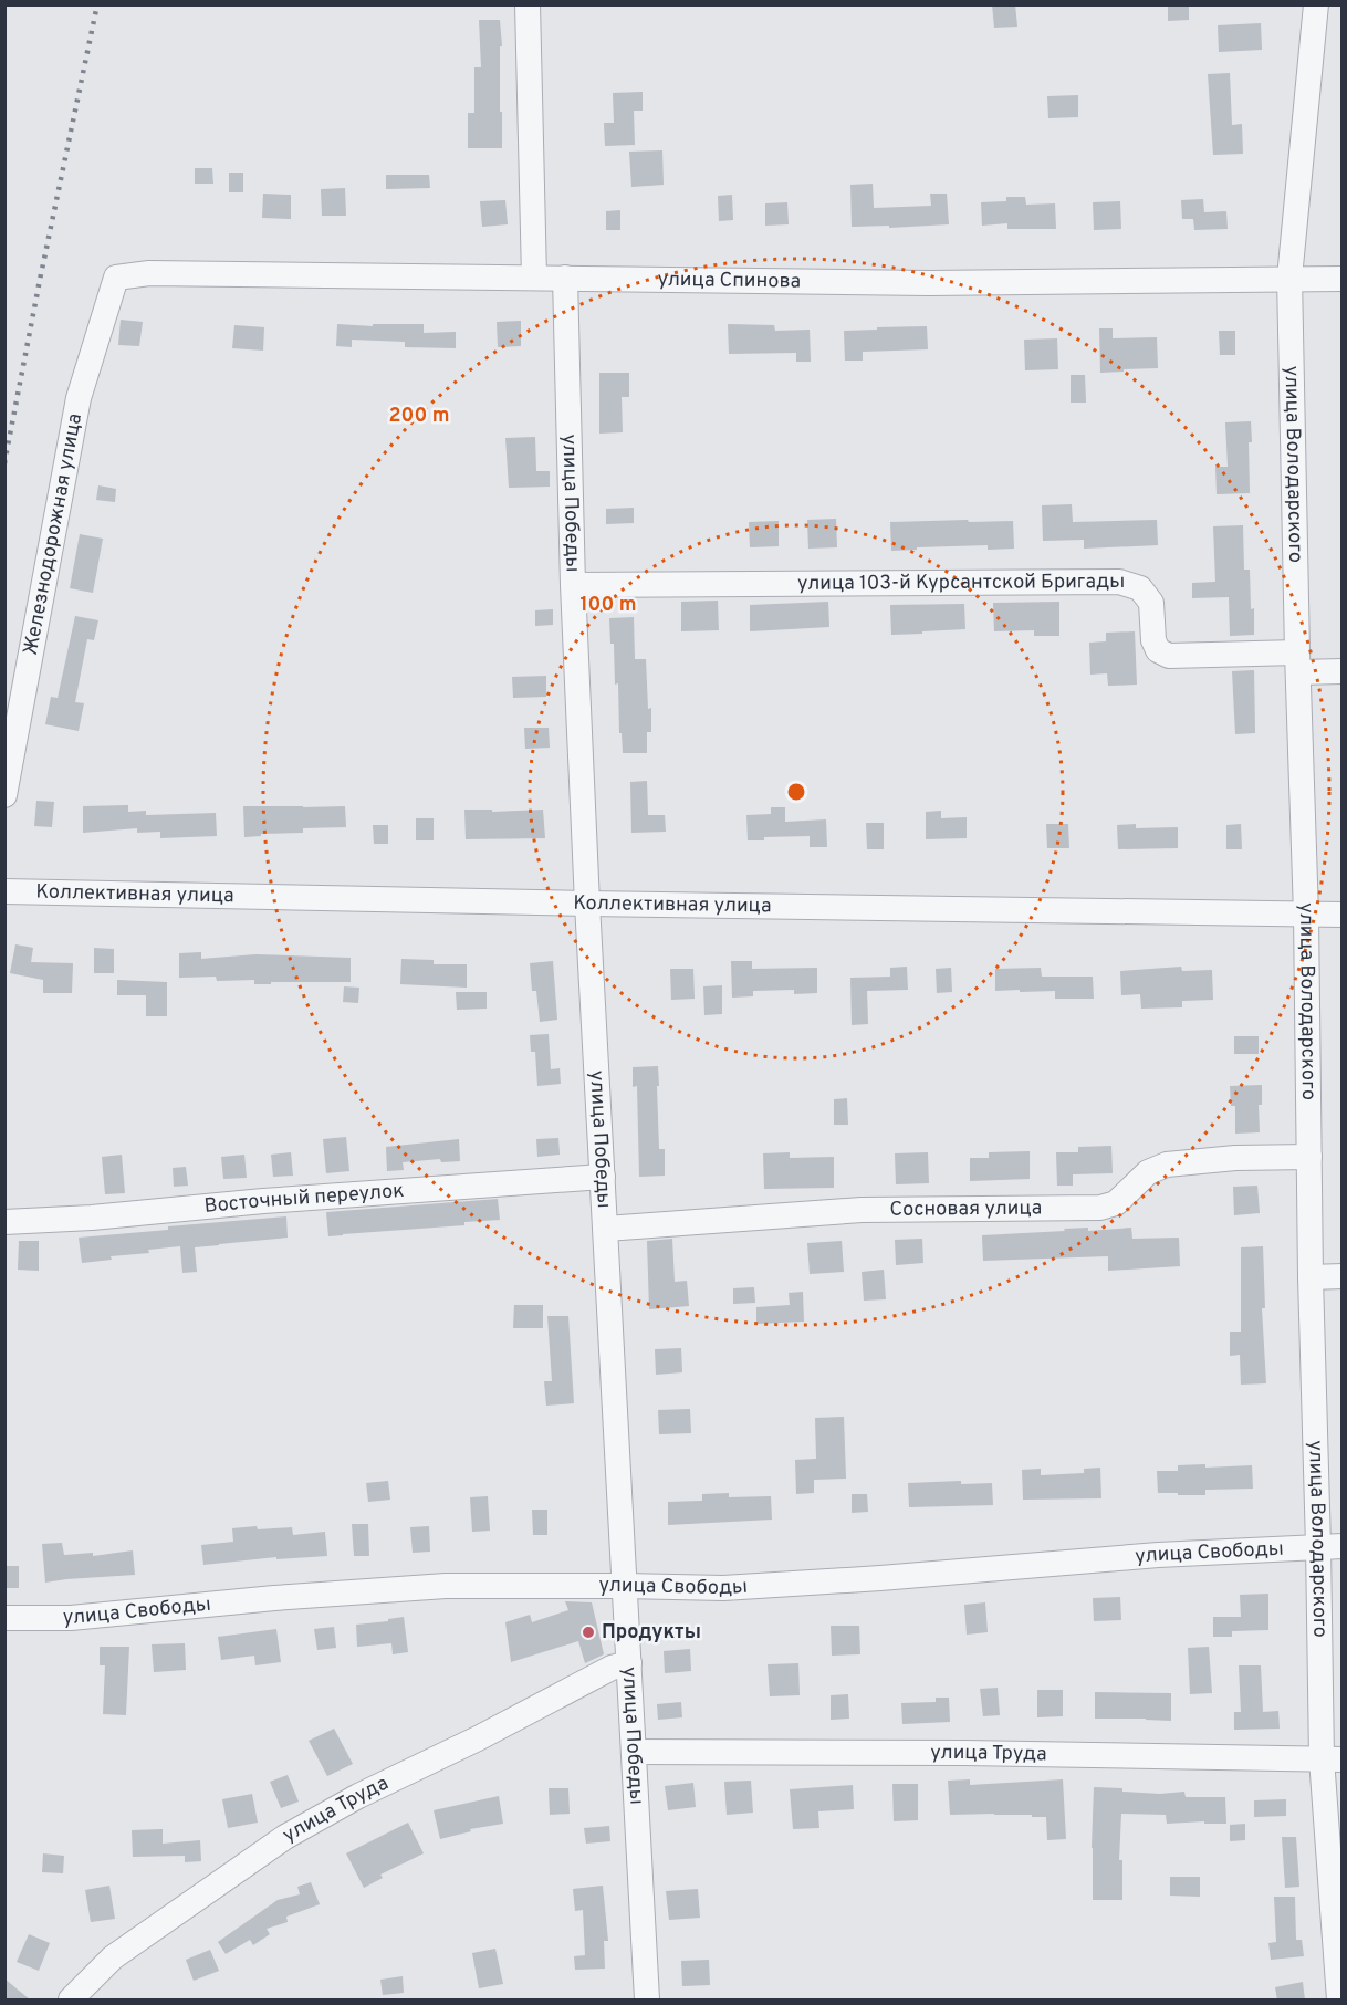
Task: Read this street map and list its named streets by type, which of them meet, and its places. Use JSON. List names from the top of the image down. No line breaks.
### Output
{"streets":{"street":["улица Спинова","улица Володарского","улица Победы","Железнодорожная улица","улица 103-й Курсантской Бригады","Коллективная улица","Восточный переулок","Сосновая улица","улица Свободы","улица Труда"]},"crossings":[["улица Спинова","улица Володарского"],["улица Спинова","улица Победы"],["улица Спинова","Железнодорожная улица"],["улица Володарского","улица 103-й Курсантской Бригады"],["улица Володарского","Коллективная улица"],["улица Володарского","Сосновая улица"],["улица Володарского","улица Свободы"],["улица Володарского","улица Труда"],["улица Победы","улица 103-й Курсантской Бригады"],["улица Победы","Коллективная улица"],["улица Победы","Восточный переулок"],["улица Победы","Сосновая улица"],["улица Победы","улица Свободы"],["улица Победы","улица Труда"]],"places":["Продукты"],"rings":["200 m","100 m"]}
